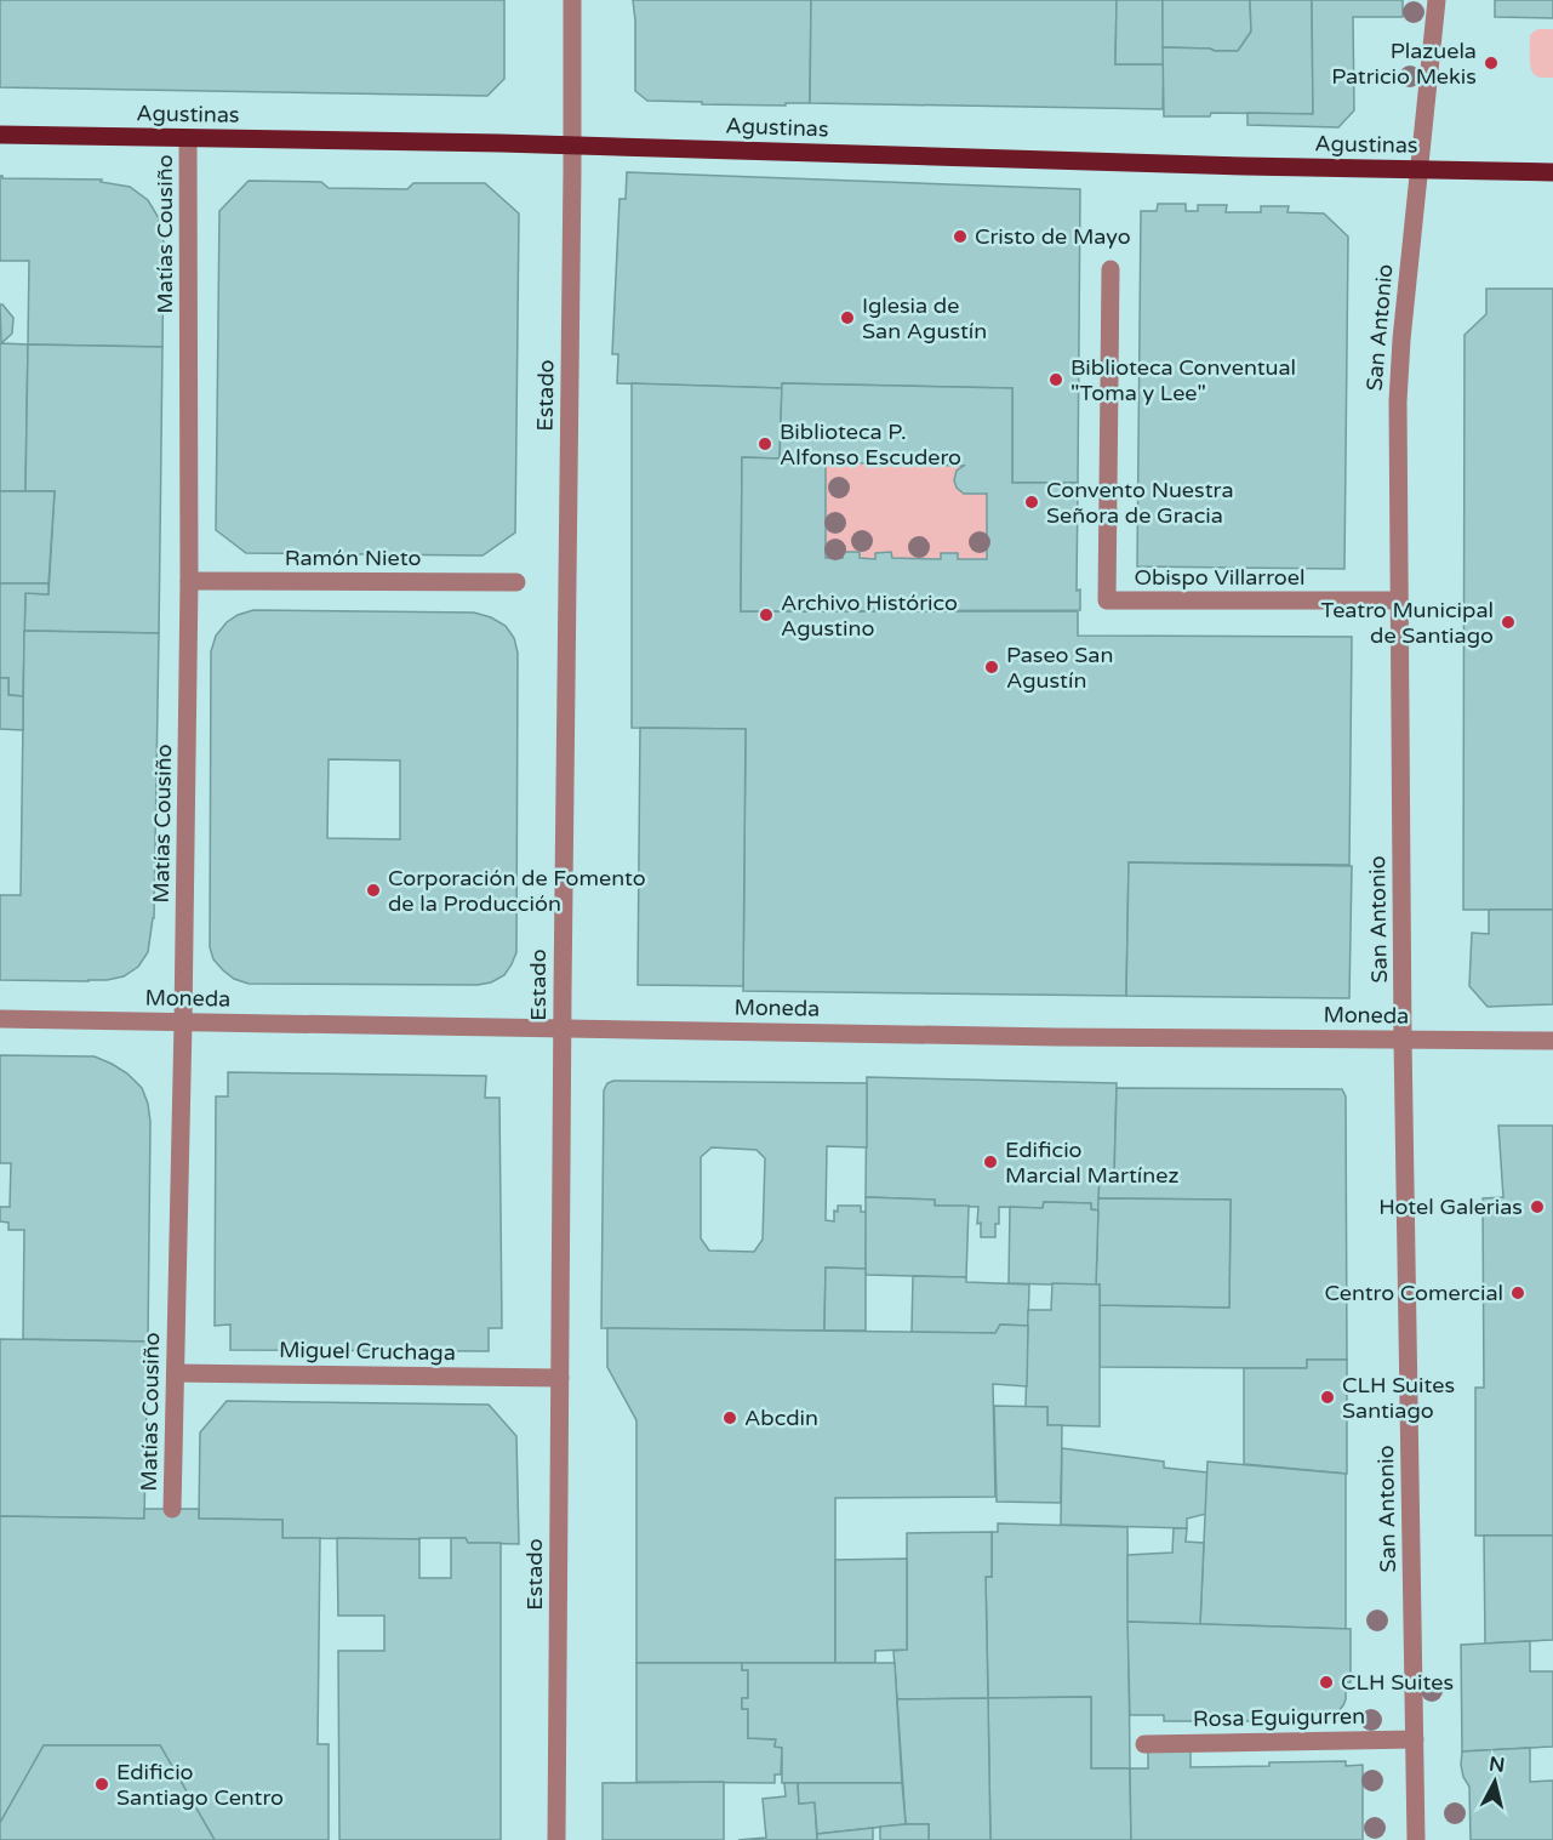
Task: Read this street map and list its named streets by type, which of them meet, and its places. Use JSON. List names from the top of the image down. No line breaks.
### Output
{"streets":{"main road":["Agustinas"],"street":["Matías Cousiño","San Antonio","Estado","Ramón Nieto","Obispo Villarroel","Moneda","Miguel Cruchaga","Rosa Eguigurren"]},"crossings":[["Agustinas","Matías Cousiño"],["Agustinas","San Antonio"],["Agustinas","Estado"],["Matías Cousiño","Ramón Nieto"],["Matías Cousiño","Moneda"],["Matías Cousiño","Miguel Cruchaga"],["San Antonio","Obispo Villarroel"],["San Antonio","Moneda"],["San Antonio","Rosa Eguigurren"],["Estado","Moneda"],["Estado","Miguel Cruchaga"]],"places":["Plazuela Patricio Mekis","Cristo de Mayo","Iglesia de San Agustín","Biblioteca Conventual \"Toma y Lee\"","Biblioteca P. Alfonso Escudero","Convento Nuestra Señora de Gracia","Archivo Histórico Agustino","Teatro Municipal de Santiago","Paseo San Agustín","Corporación de Fomento de la Producción","Edificio Marcial Martínez","Hotel Galerias","Centro Comercial","CLH Suites Santiago","Abcdin","CLH Suites","Edificio Santiago Centro"],"north":"top"}
